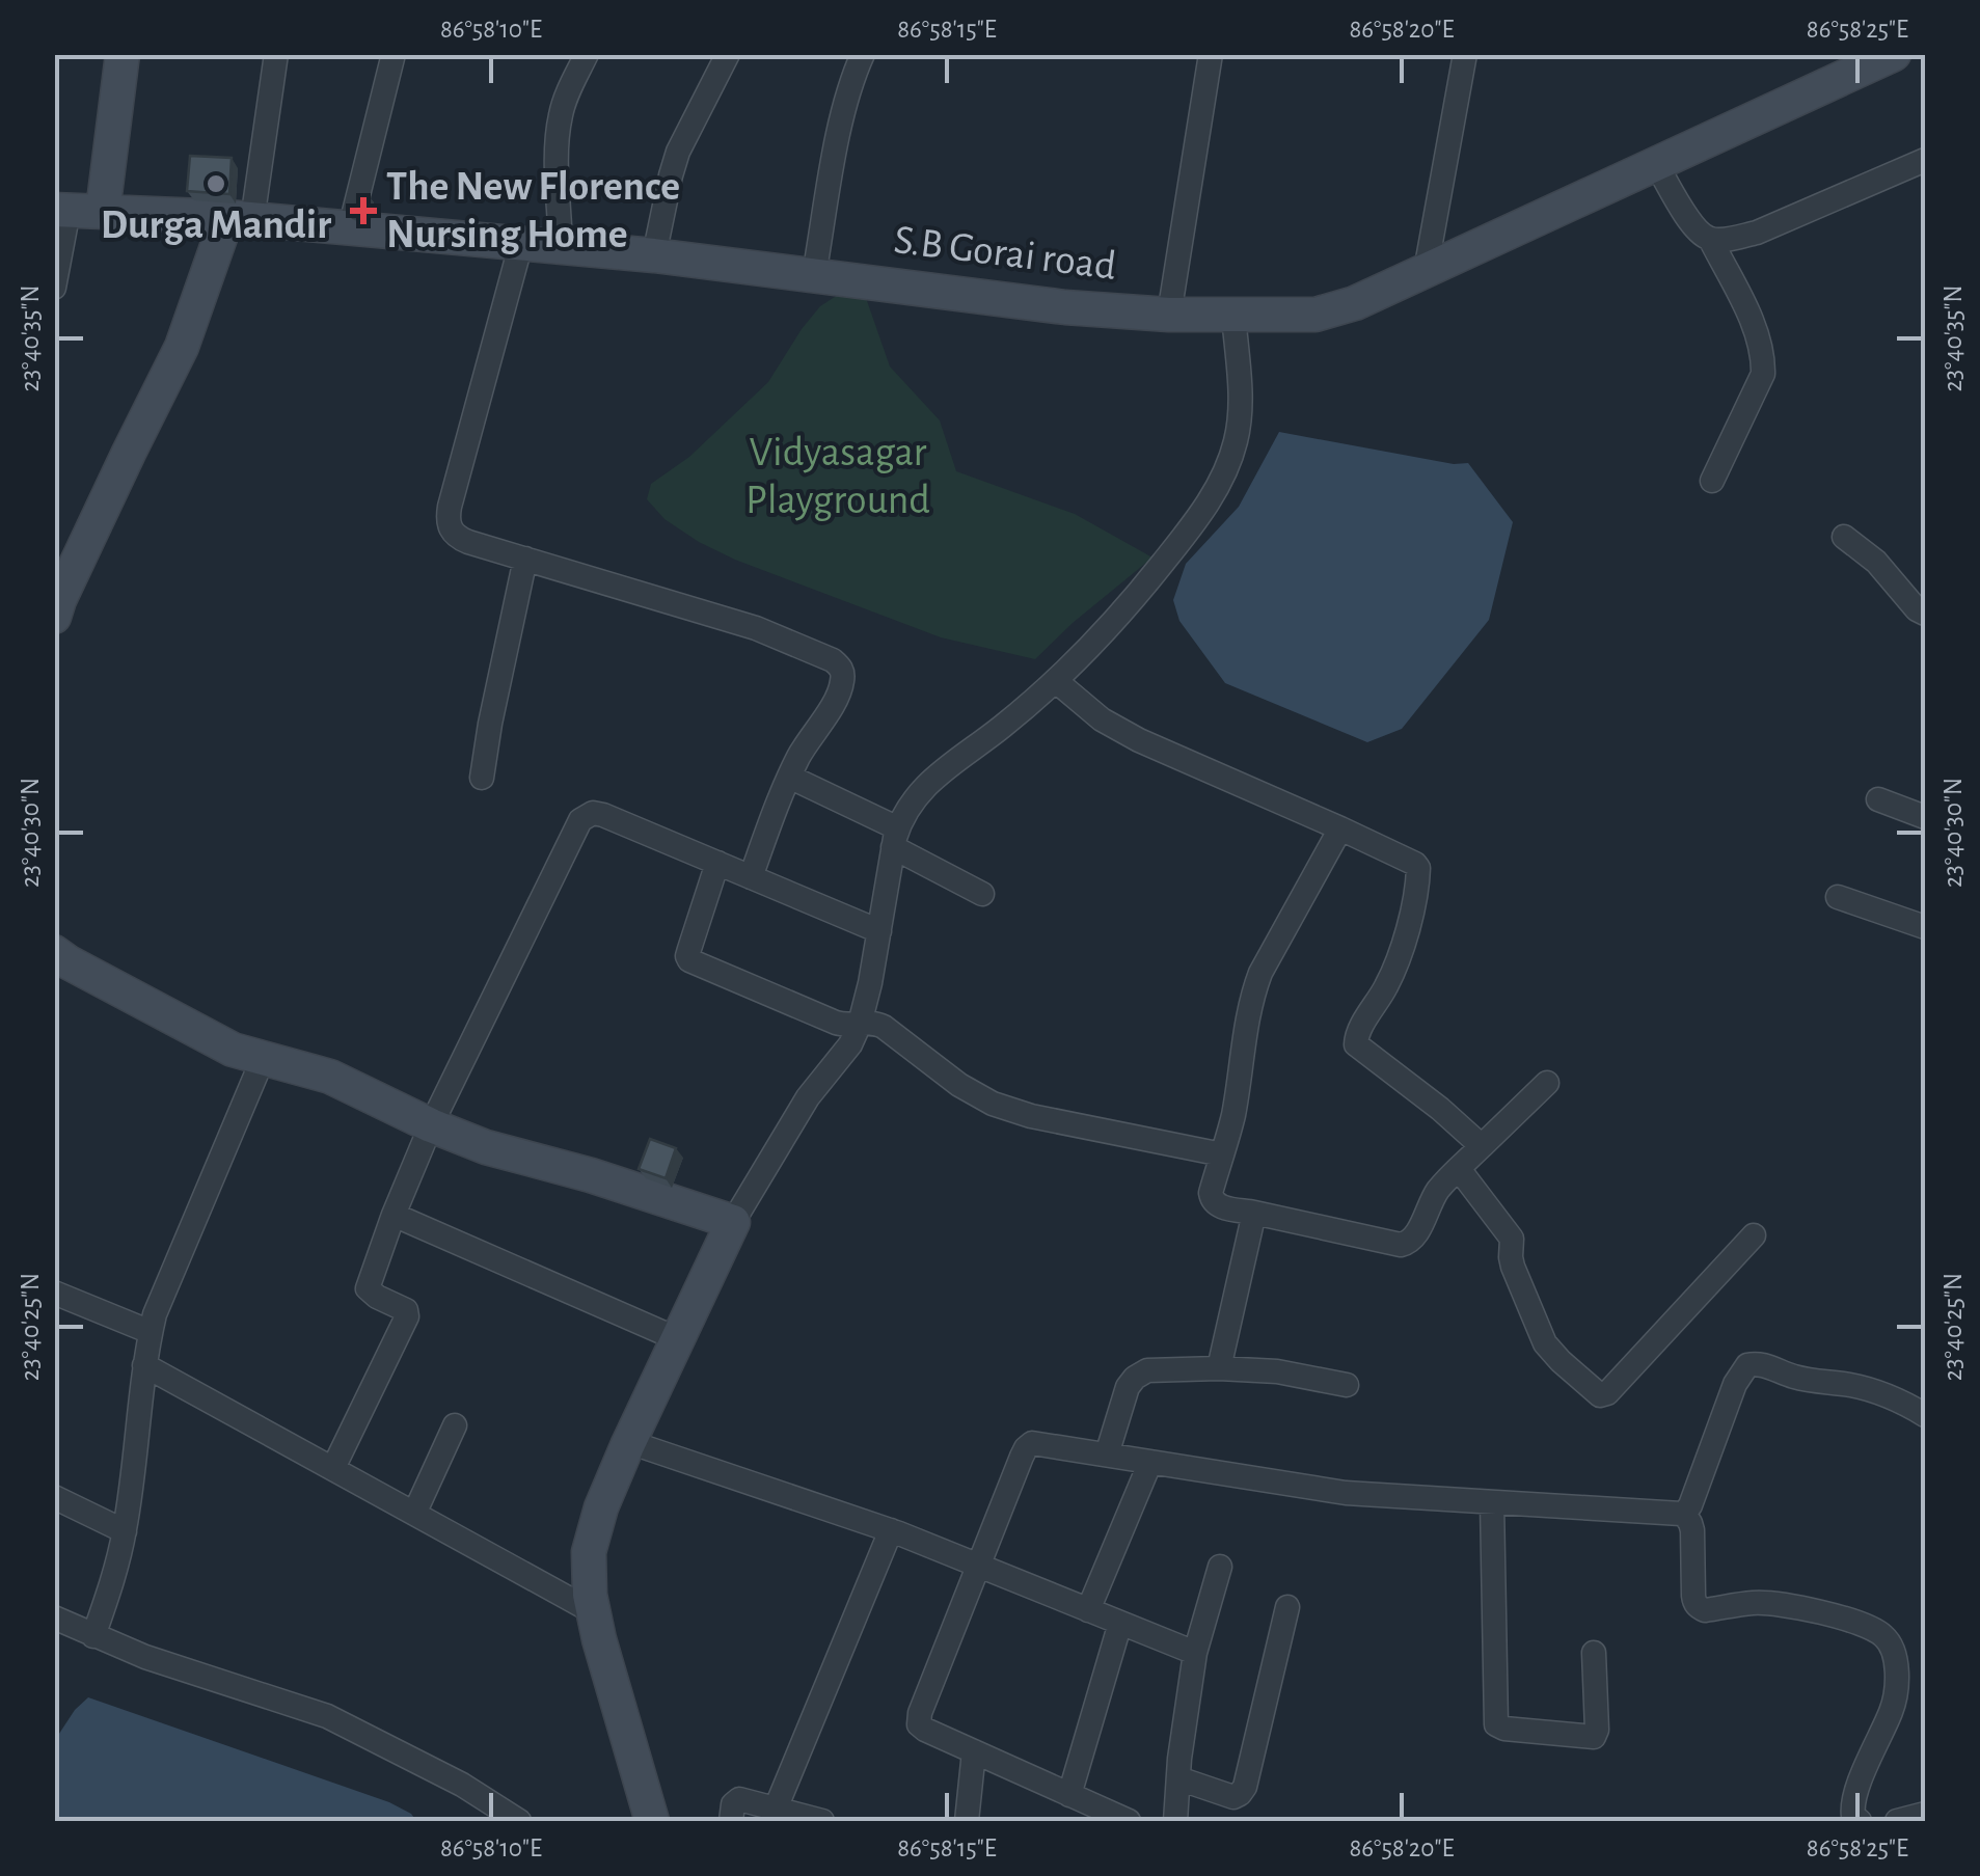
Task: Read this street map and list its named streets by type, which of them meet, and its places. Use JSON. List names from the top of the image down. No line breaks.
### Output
{"streets":{"street":["S.B Gorai road"]},"parks":["Vidyasagar Playground"],"places":{"other":["Durga Mandir"],"health":["The New Florence Nursing Home"]},"coordinates":["86°58'10\"E","86°58'15\"E","86°58'20\"E","86°58'25\"E","23°40'35\"N","23°40'30\"N","23°40'25\"N"]}
